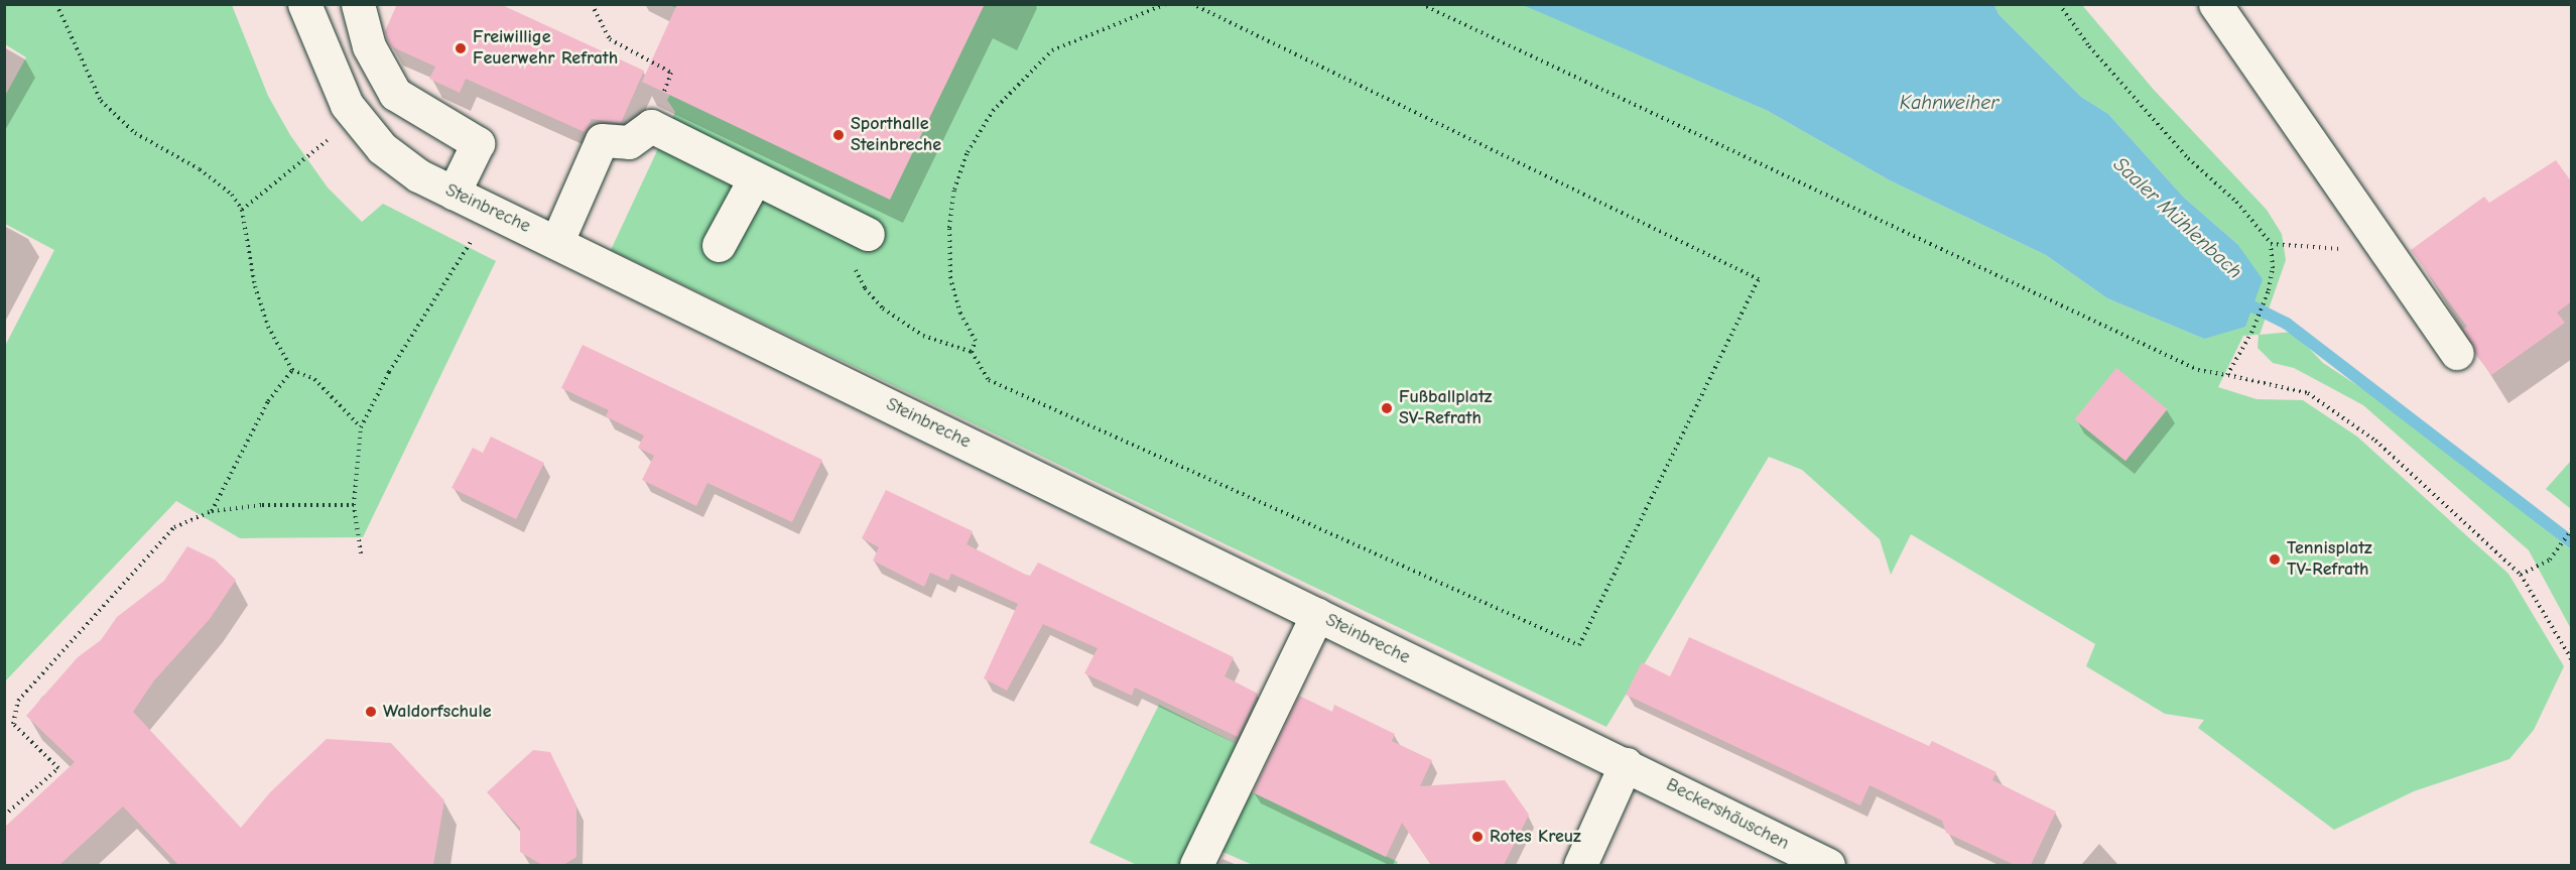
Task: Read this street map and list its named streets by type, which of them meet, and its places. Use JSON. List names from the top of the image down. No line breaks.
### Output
{"streets":{"street":["Steinbreche","Beckershäuschen"]},"crossings":[["Steinbreche","Beckershäuschen"]],"water":["Kahnweiher","Saaler Mühlenbach"],"places":["Freiwillige Feuerwehr Refrath","Sporthalle Steinbreche","Fußballplatz SV-Refrath","Tennisplatz TV-Refrath","Waldorfschule","Rotes Kreuz"]}
